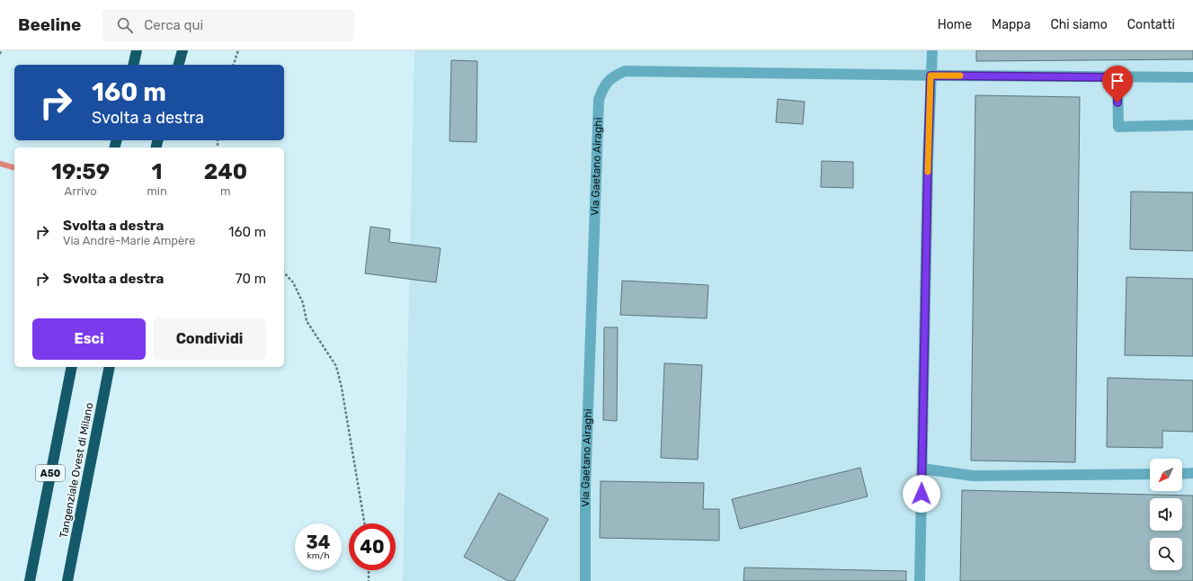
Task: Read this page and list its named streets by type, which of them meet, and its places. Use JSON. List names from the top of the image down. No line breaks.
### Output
{"streets":{"highway":["Tangenziale Ovest di Milano","A50"],"street":["Via Gaetano Airaghi"]},"north":"bottom left","page":{"header":"Beeline","search":"Cerca qui","nav":["Home","Mappa","Chi siamo","Contatti"],"turn":["160 m","Svolta a destra"],"eta":["19:59","Arrivo","1","min","240","m"],"list":[{"name":"Svolta a destra","note":"Via André-Marie Ampère","value":"160 m"},{"name":"Svolta a destra","value":"70 m"}],"buttons":["Esci","Condividi"],"speed":"34 km/h","limit":"40"}}
